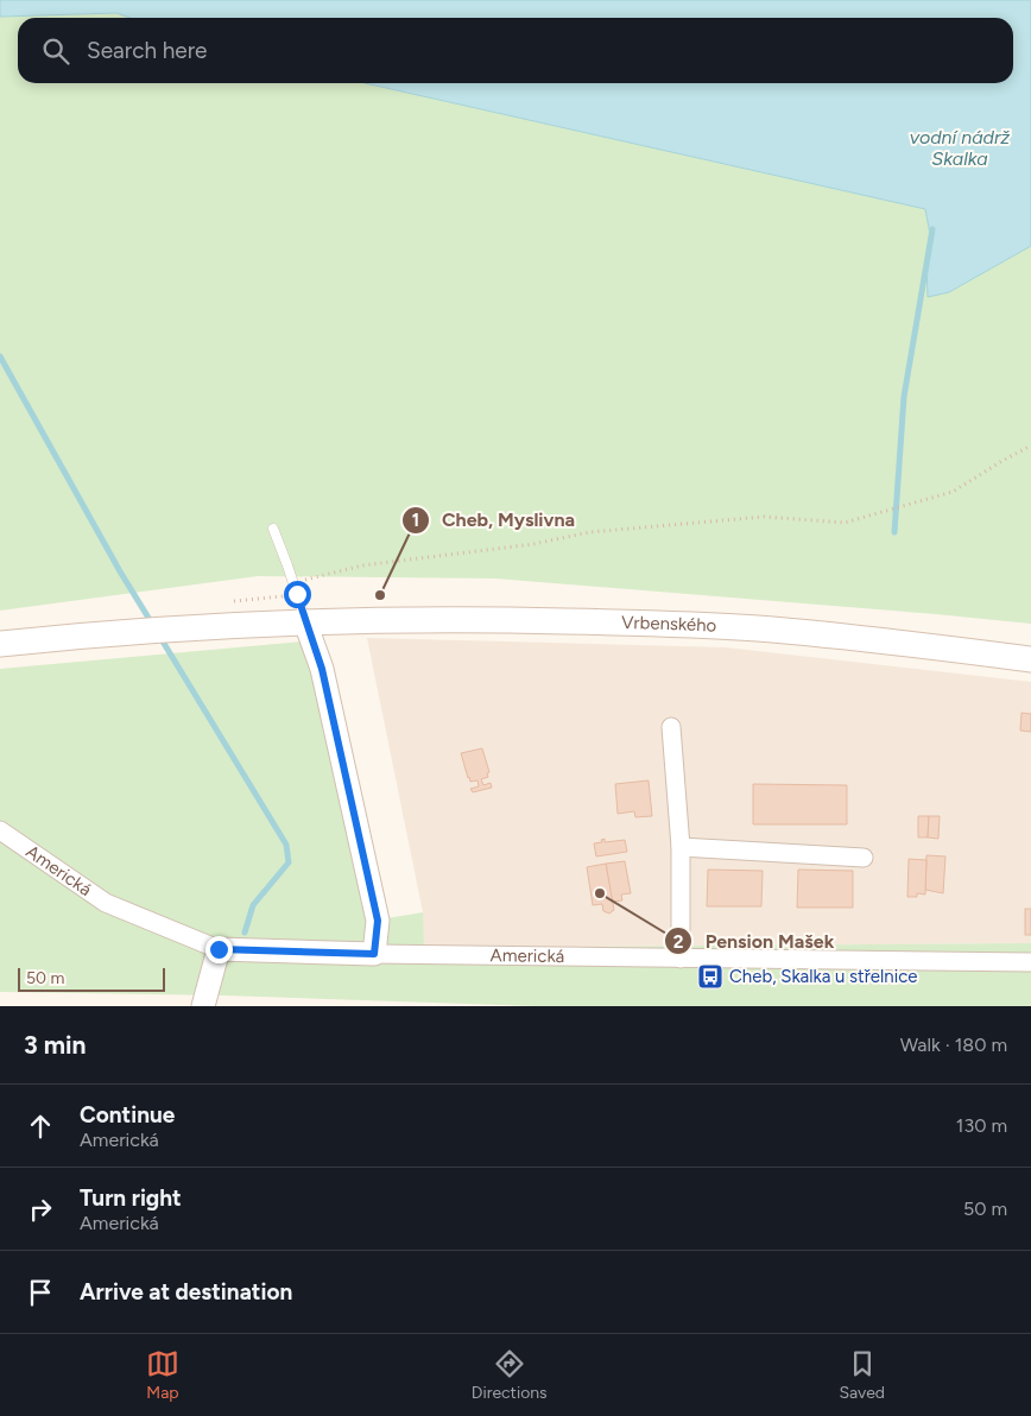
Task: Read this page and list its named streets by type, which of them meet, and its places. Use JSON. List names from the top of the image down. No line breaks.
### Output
{"streets":{"main road":["Vrbenského"],"street":["Americká"]},"water":["vodní nádrž Skalka"],"places":{"other":["Cheb, Myslivna","Pension Mašek"],"bus stop":["Cheb, Skalka u střelnice"]},"scale_bar":"50 m","page":{"search":"Search here","scale":"50 m","heading":["3 min","Walk · 180 m"],"list":[["Continue","Americká","130 m"],["Turn right","Americká","50 m"],"Arrive at destination"],"nav":["Map","Directions","Saved"]}}
